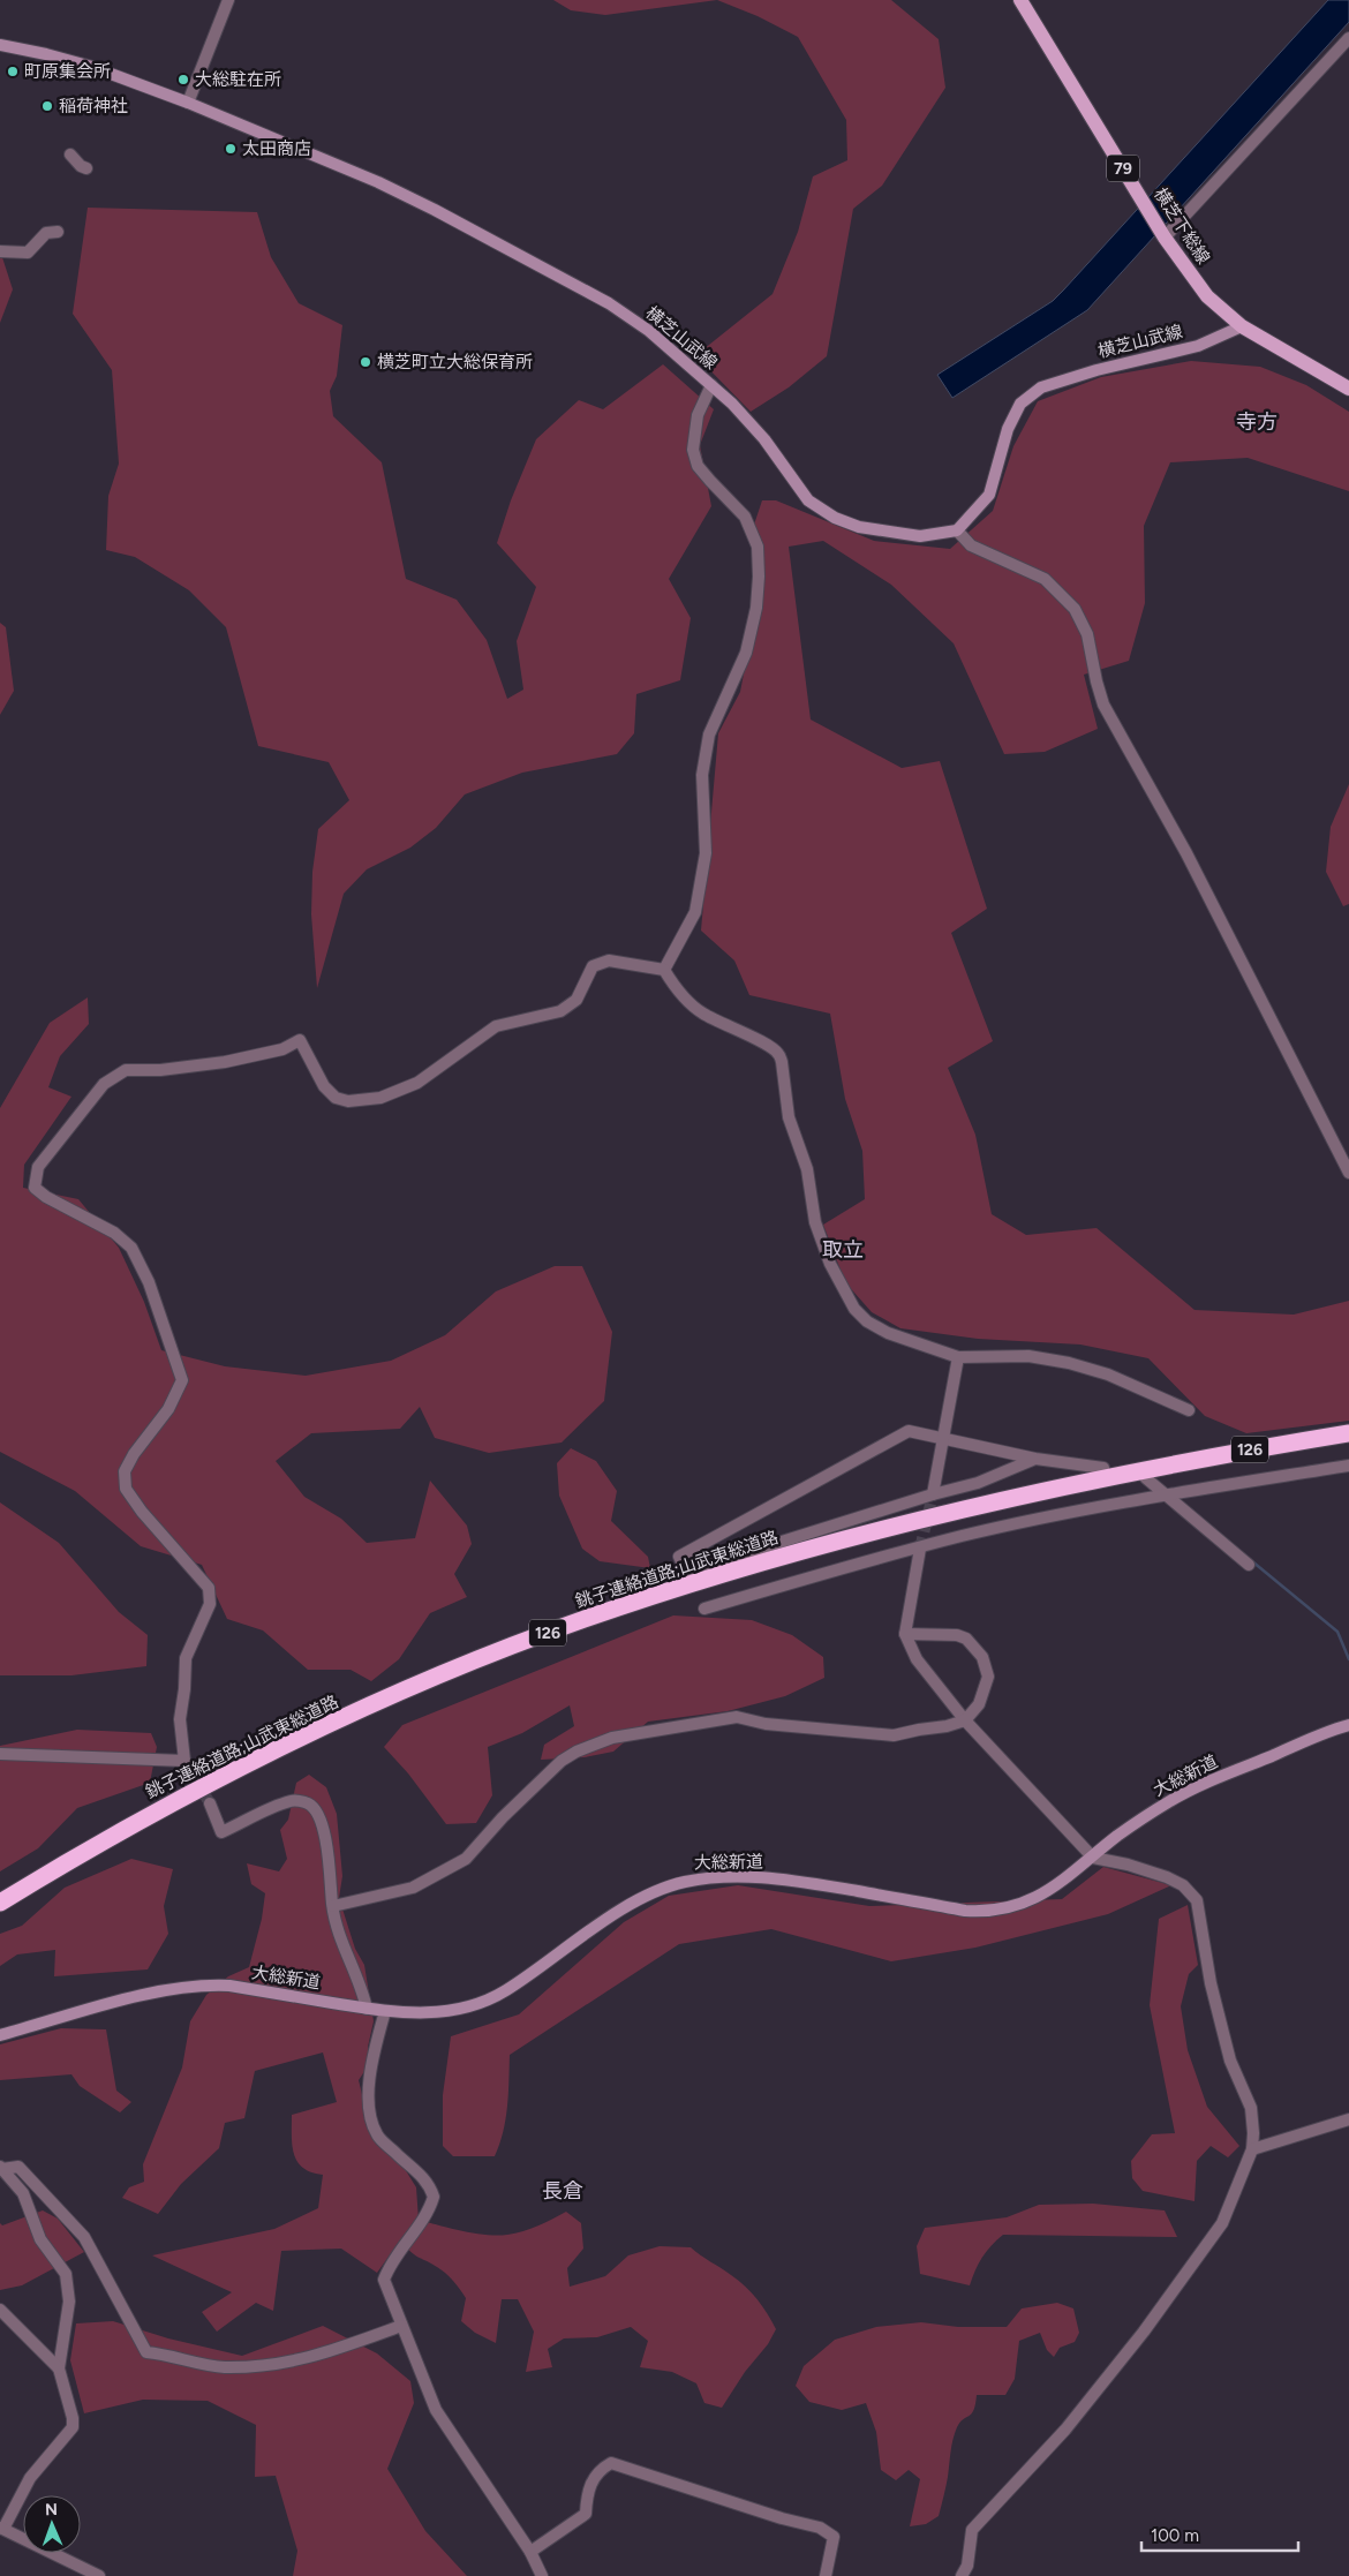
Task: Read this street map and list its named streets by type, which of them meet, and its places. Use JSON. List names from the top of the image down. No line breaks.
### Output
{"streets":{"highway":["126","銚子連絡道路;山武東総道路"],"main road":["79","横芝下総線","横芝山武線","大総新道"]},"crossings":[["横芝下総線","横芝山武線"]],"districts":["寺方","取立","長倉"],"places":["町原集会所","大総駐在所","稲荷神社","太田商店","横芝町立大総保育所"],"scale_bar":"100 m","north":"top"}
